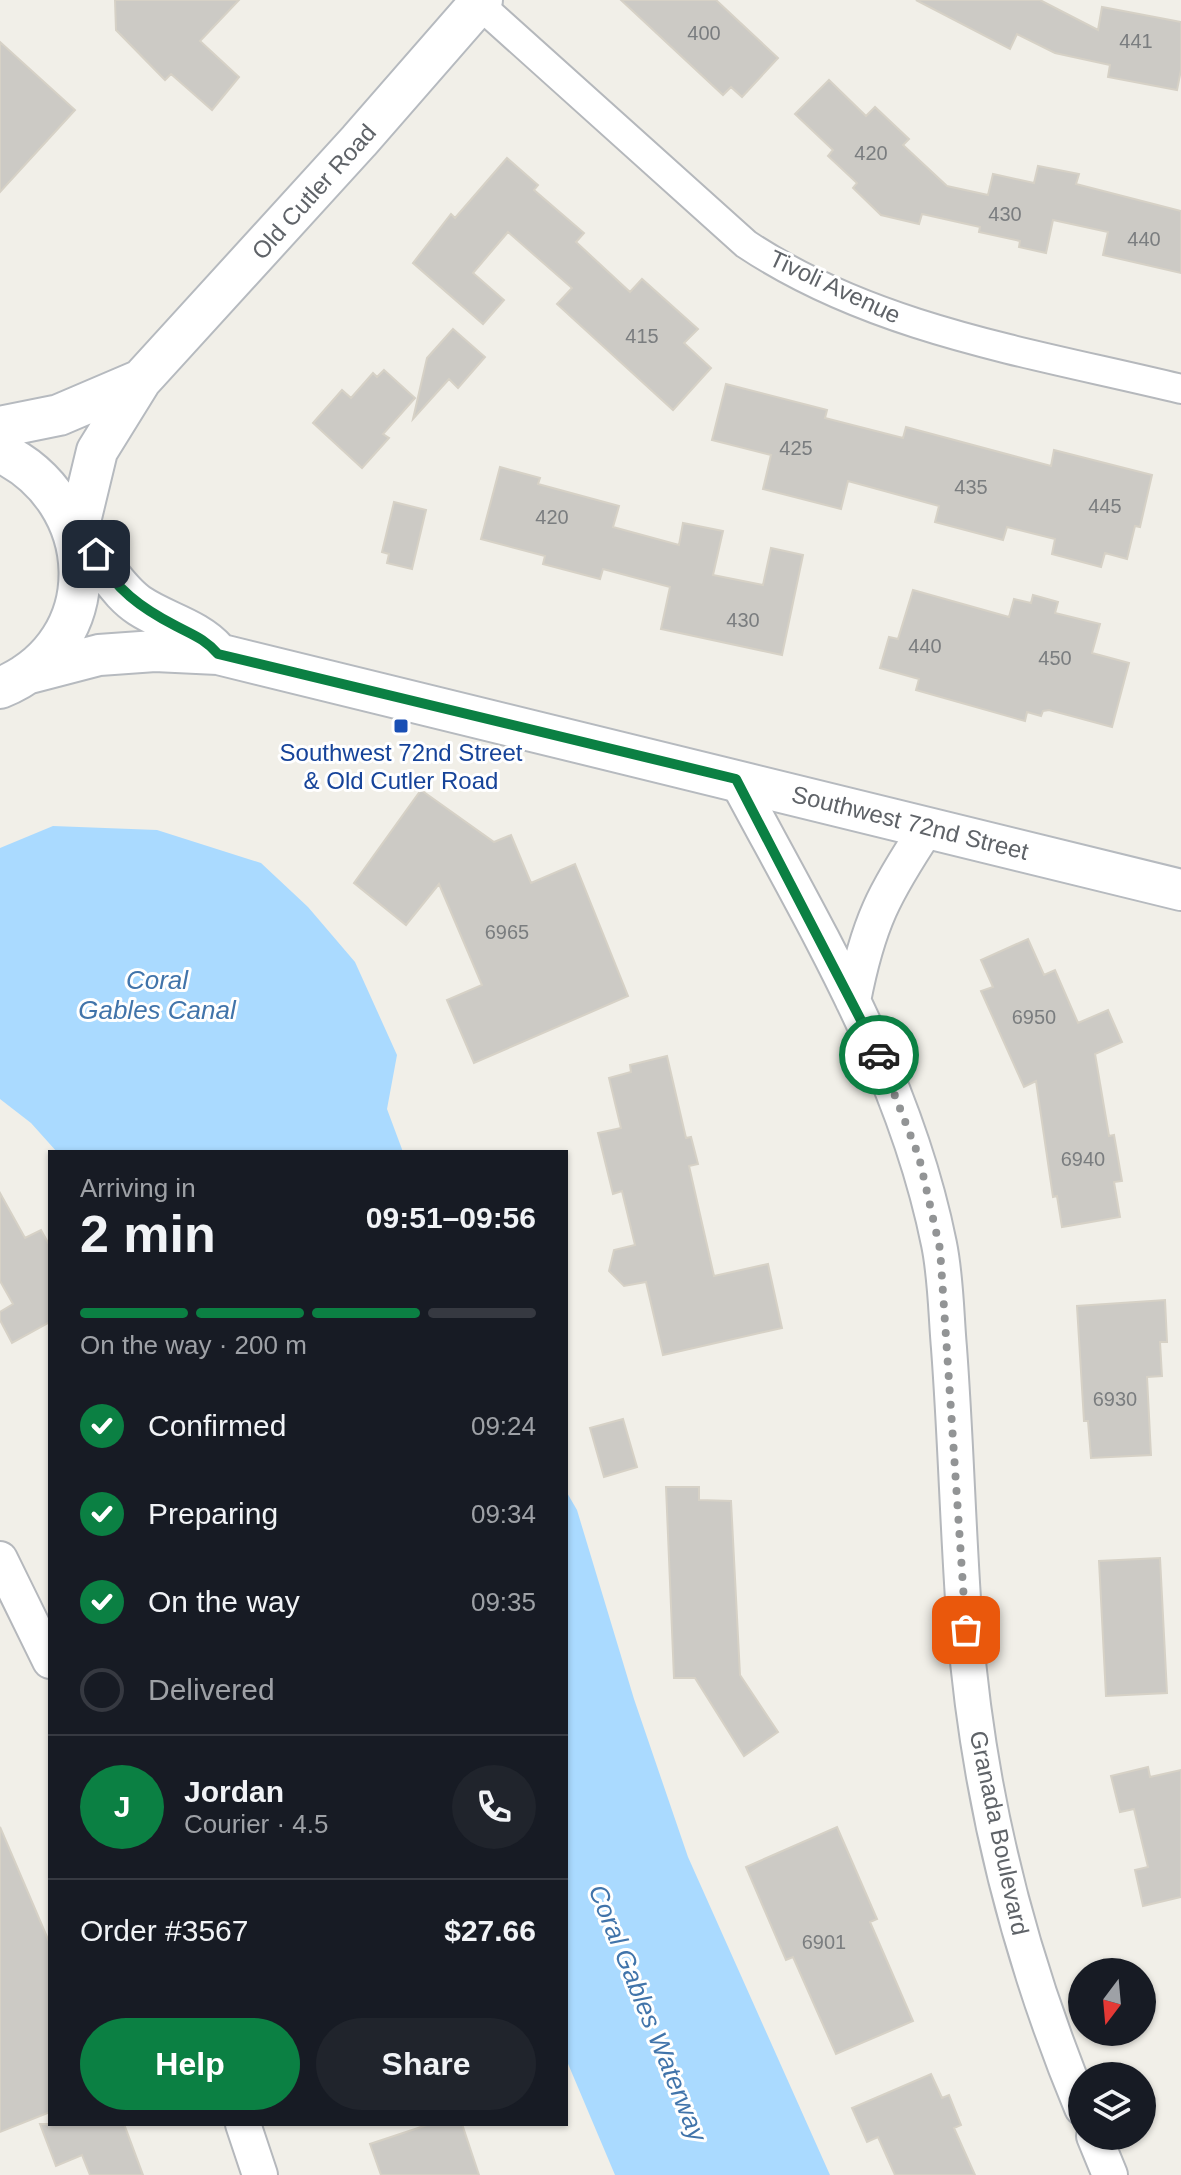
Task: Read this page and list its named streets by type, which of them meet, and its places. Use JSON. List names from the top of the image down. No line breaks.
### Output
{"streets":{"main road":["Old Cutler Road","Southwest 72nd Street"],"street":["Tivoli Avenue","Granada Boulevard"]},"crossings":[["Old Cutler Road","Tivoli Avenue"],["Old Cutler Road","Southwest 72nd Street"],["Southwest 72nd Street","Granada Boulevard"]],"water":["Coral Gables Canal","Coral Gables Waterway"],"places":{"transit":["Southwest 72nd Street & Old Cutler Road"]},"house_numbers":["400","441","420","430","440","415","425","435","445","420","430","440","450","6965","6950","6940","6930","6901"],"north":"bottom","page":{"heading":["2 min","Arriving in","09:51–09:56"],"panel":["Jordan","Courier · 4.5","Order #3567","$27.66"],"bar":"On the way · 200 m","list":[["Confirmed","09:24"],["Preparing","09:34"],["On the way","09:35"],"Delivered"],"round":"J","buttons":["Help","Share"]}}
